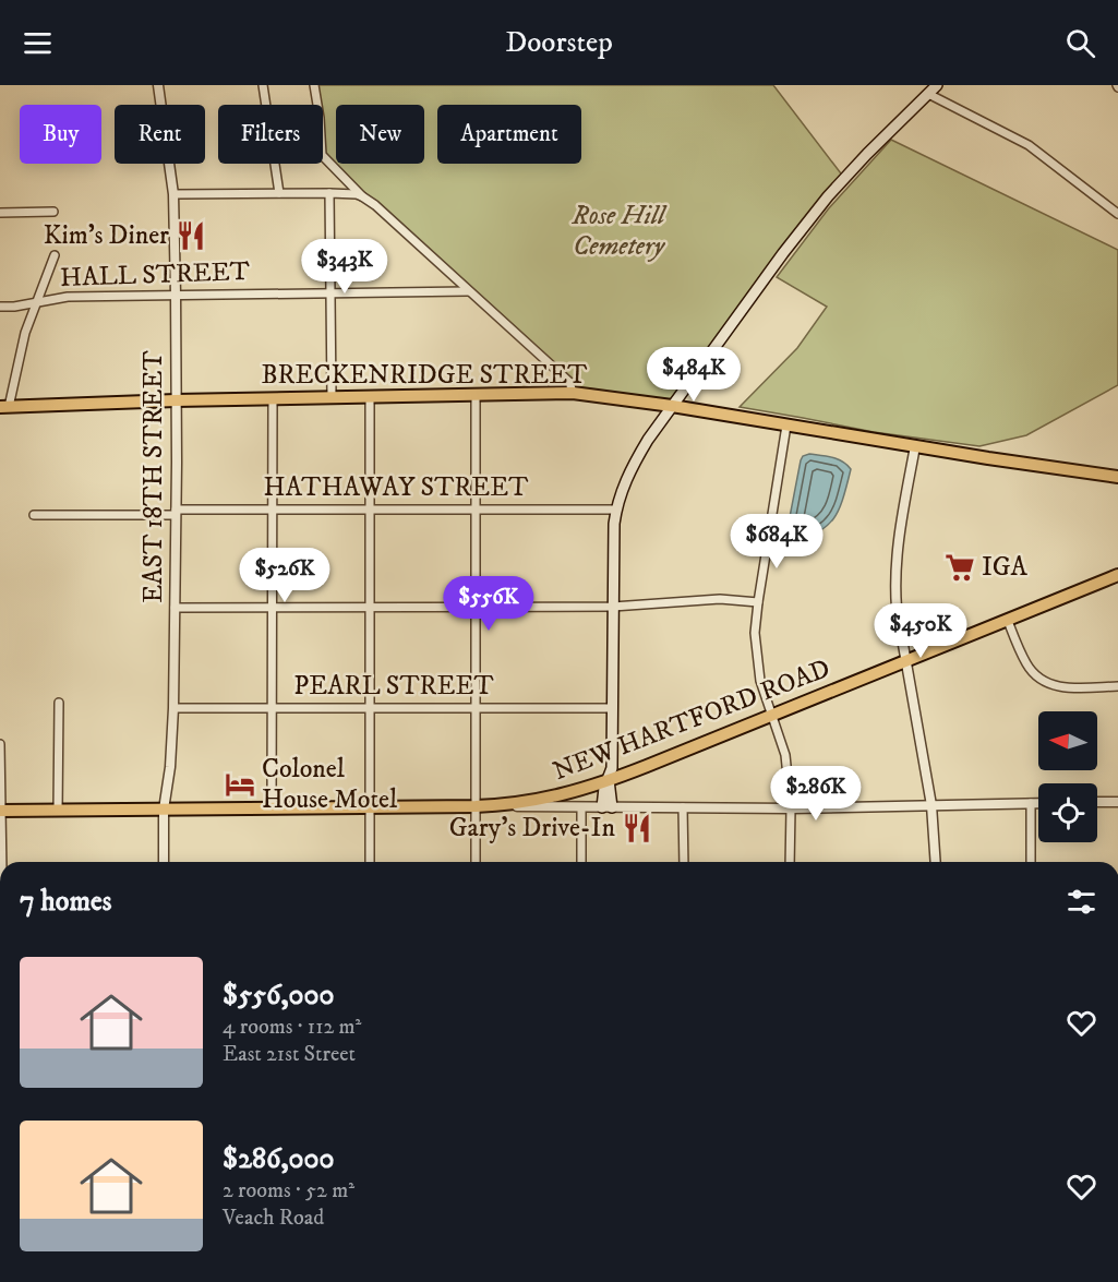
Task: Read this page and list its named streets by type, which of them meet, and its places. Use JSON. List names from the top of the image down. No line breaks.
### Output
{"streets":{"main road":["BRECKENRIDGE STREET","NEW HARTFORD ROAD"],"street":["HALL STREET","EAST 18TH STREET","HATHAWAY STREET","PEARL STREET"]},"crossings":[["HALL STREET","EAST 18TH STREET"],["BRECKENRIDGE STREET","EAST 18TH STREET"],["EAST 18TH STREET","HATHAWAY STREET"],["EAST 18TH STREET","PEARL STREET"],["EAST 18TH STREET","NEW HARTFORD ROAD"]],"parks":["Rose Hill Cemetery"],"places":{"restaurant":["Kim's Diner","Gary's Drive-In"],"supermarket":["IGA"],"hotel":["Colonel House Motel"]},"north":"left","page":{"header":"Doorstep","chip":["Buy","Rent","Filters","New","Apartment"],"price":["$343K","$484K","$684K","$526K","$556K","$450K","$286K"],"heading":"7 homes","list":[{"name":"$556,000","note":"4 rooms · 112 m² · East 21st Street"},{"name":"$286,000","note":"2 rooms · 52 m² · Veach Road"}]}}
